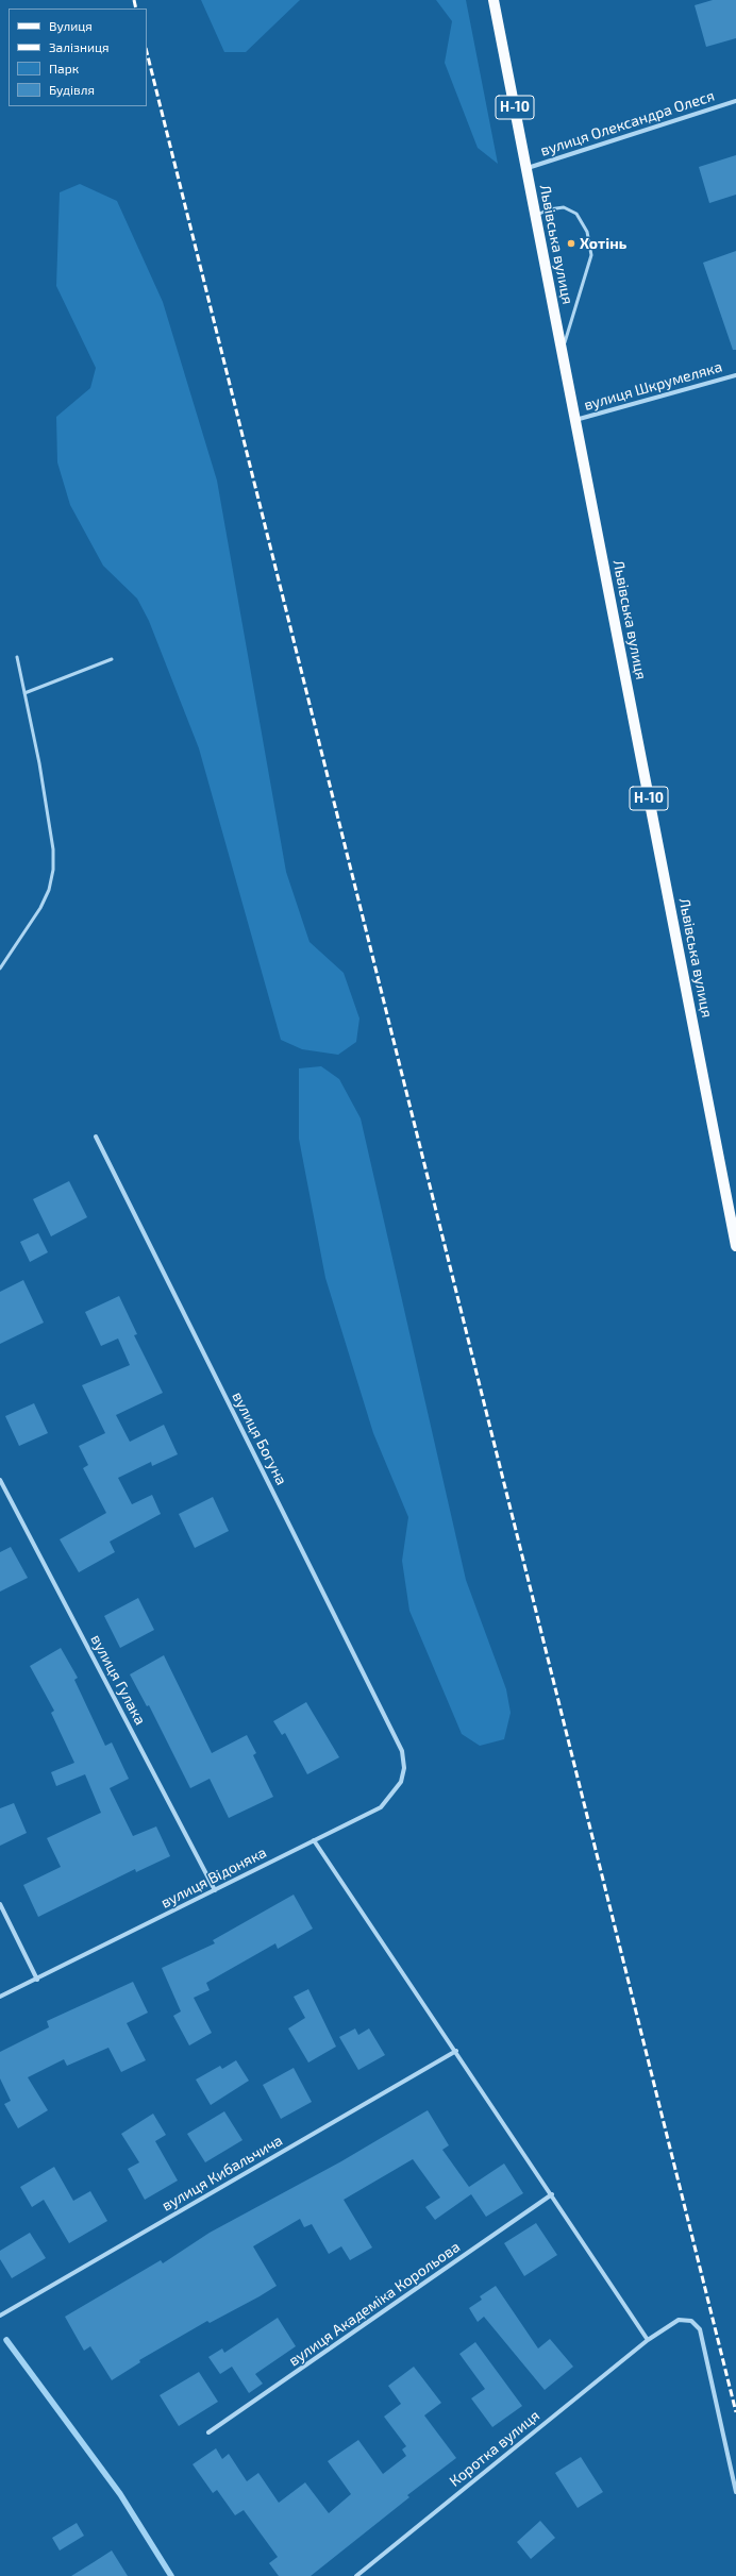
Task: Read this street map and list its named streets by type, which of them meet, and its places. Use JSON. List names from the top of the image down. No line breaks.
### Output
{"streets":{"main road":["Н-10","Львівська вулиця"],"street":["вулиця Олександра Олеся","вулиця Шкрумеляка","вулиця Богуна","вулиця Гулака","вулиця Відоняка","вулиця Кибальчича","вулиця Академіка Корольова","Коротка вулиця"]},"crossings":[["вулиця Олександра Олеся","Львівська вулиця"],["Львівська вулиця","вулиця Шкрумеляка"],["вулиця Богуна","вулиця Відоняка"],["вулиця Гулака","вулиця Відоняка"]],"places":["Хотінь"],"legend":["Вулиця","Залізниця","Парк","Будівля"]}
